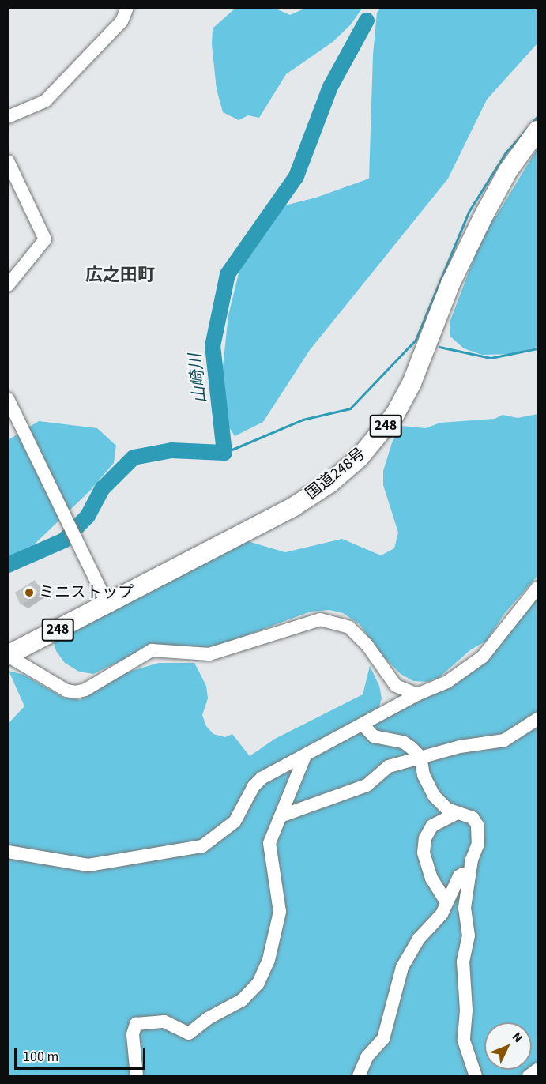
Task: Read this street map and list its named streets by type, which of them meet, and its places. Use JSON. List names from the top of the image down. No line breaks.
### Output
{"streets":{"highway":["248","国道248号"]},"districts":["広之田町"],"water":["山崎川"],"places":["ミニストップ"],"scale_bar":"100 m","north":"top right"}
